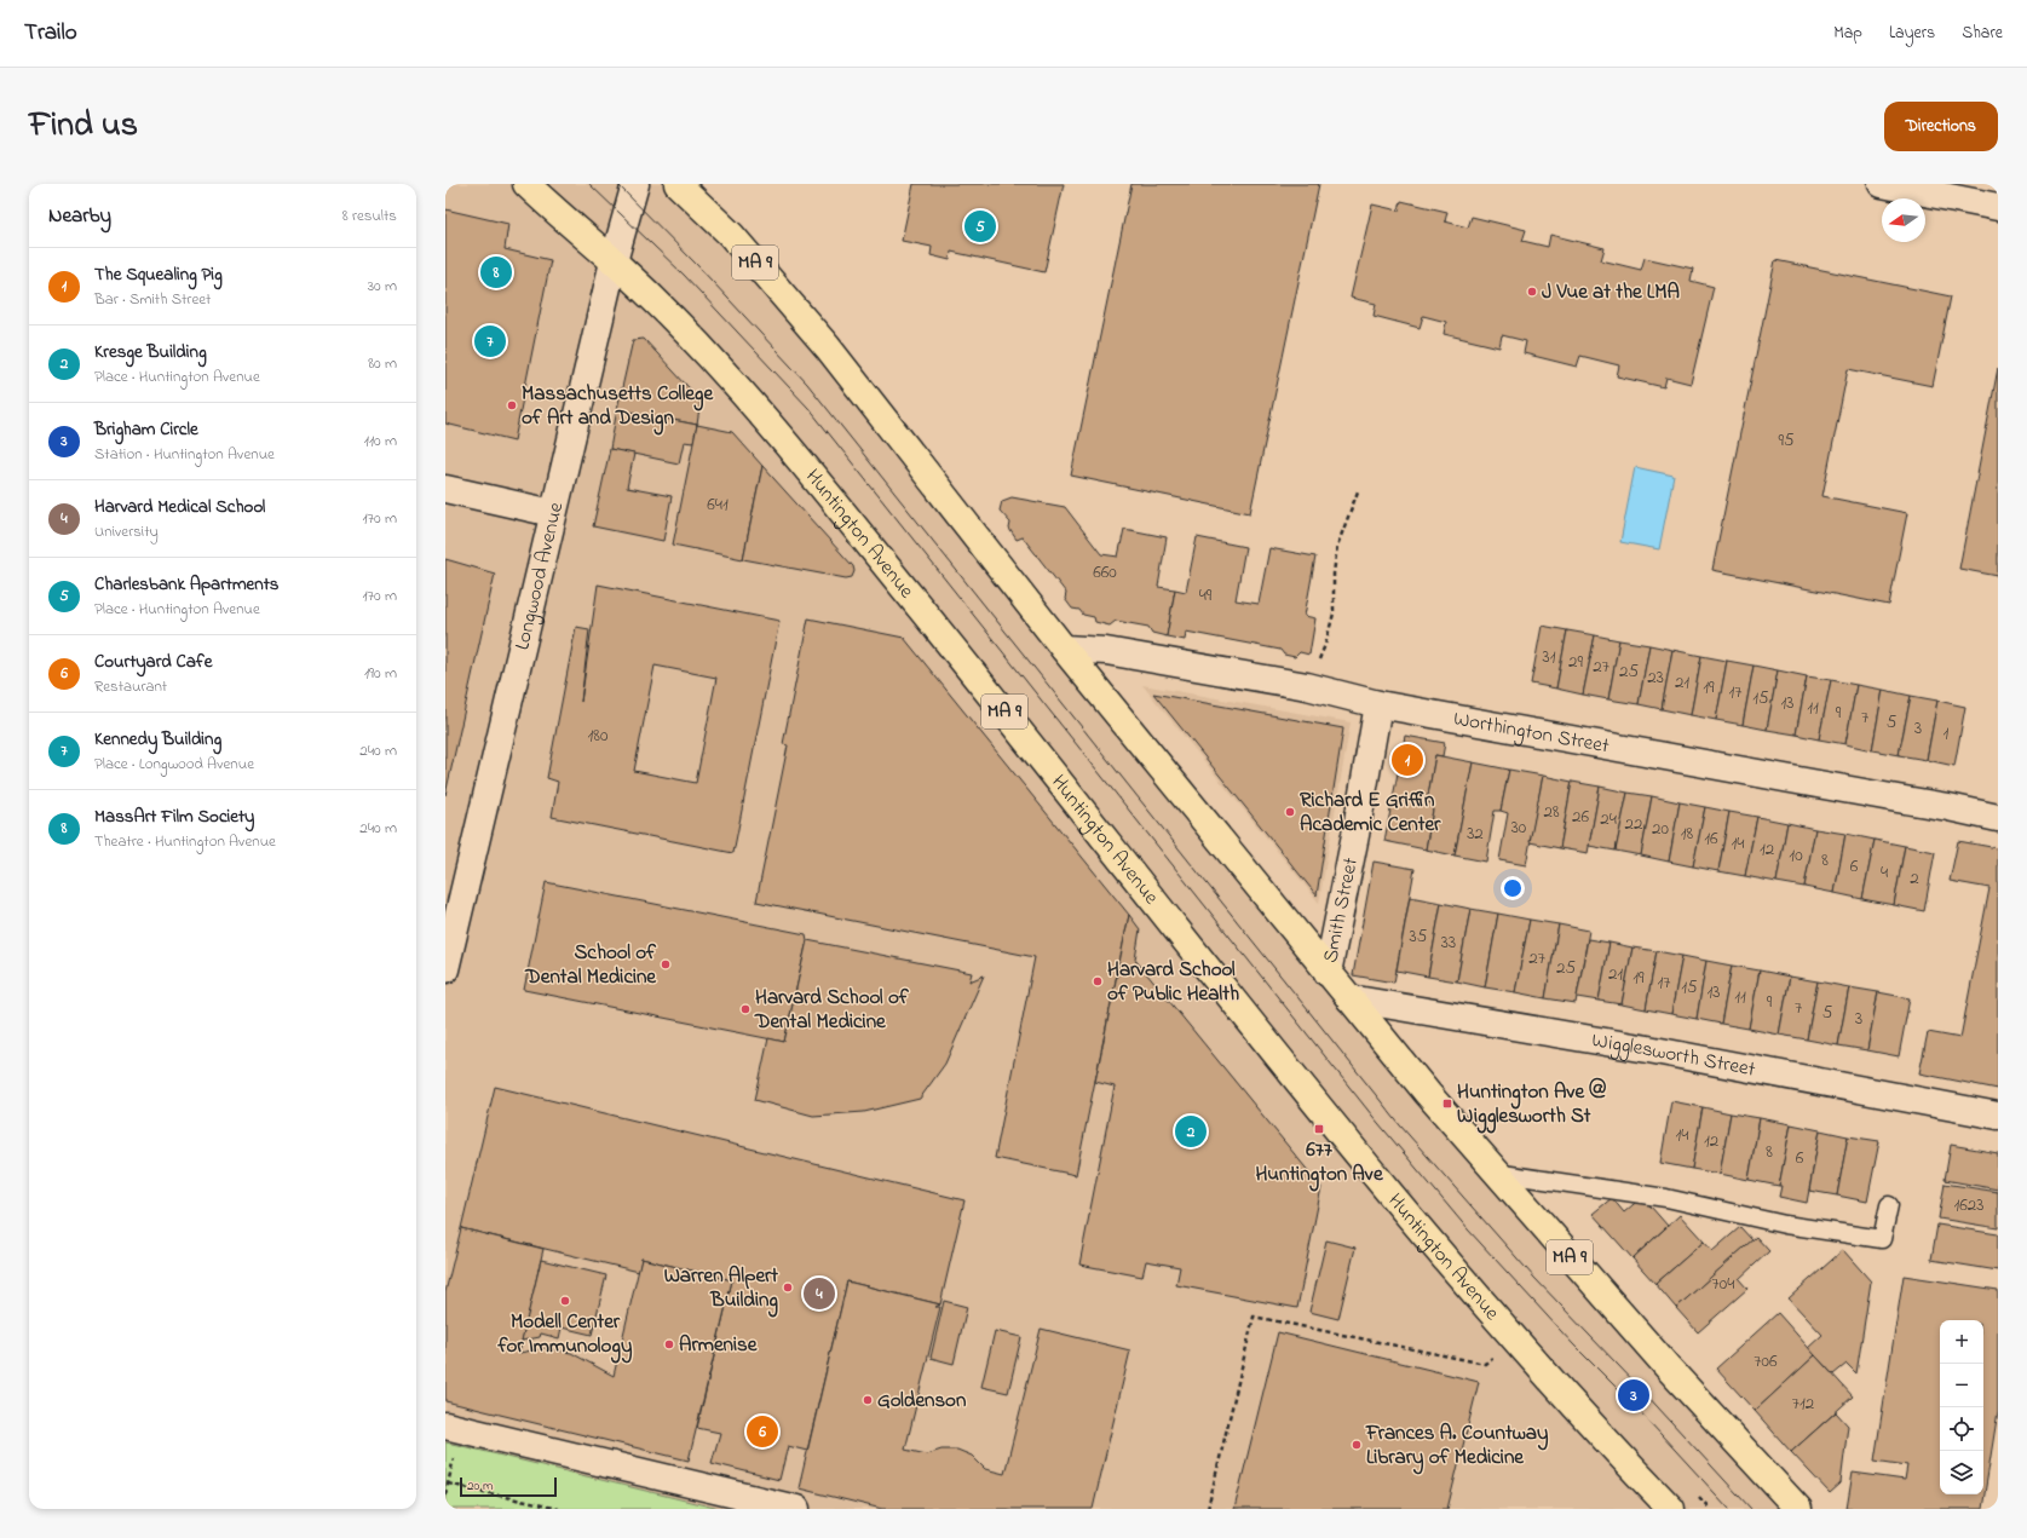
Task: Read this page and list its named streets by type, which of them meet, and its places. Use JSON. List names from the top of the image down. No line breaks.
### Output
{"streets":{"main road":["MA 9","Huntington Avenue"],"street":["Longwood Avenue","Worthington Street","Smith Street","Wigglesworth Street"]},"crossings":[["MA 9","Worthington Street"],["MA 9","Smith Street"],["MA 9","Wigglesworth Street"],["Huntington Avenue","Longwood Avenue"],["Worthington Street","Smith Street"]],"places":{"other":["J Vue at the LMA","Massachusetts College of Art and Design","Richard E Griffin Academic Center","School of Dental Medicine","Harvard School of Public Health","Harvard School of Dental Medicine","Warren Alpert Building","Modell Center for Immunology","Armenise","Goldenson","Frances A. Countway Library of Medicine"],"transit":["Huntington Ave @ Wigglesworth St","677 Huntington Ave"]},"house_numbers":["95","641","660","49","31","29","27","25","23","21","19","17","15","13","11","9","7","5","3","1","180","28","26","24","22","30","20","32","18","16","14","12","10","8","6","4","2","35","33","27","25","21","19","17","15","13","11","9","7","5","3","14","12","8","6","1623","704","706","712"],"scale_bar":"20 m","north":"left","page":{"header":"Trailo","nav":["Map","Layers","Share"],"title":"Find us","buttons":"Directions","heading":["Nearby","8 results"],"pins":["5","8","7","1","2","4","3","6"],"list":[{"mark":"1","name":"The Squealing Pig","note":"Bar · Smith Street","value":"30 m"},{"mark":"2","name":"Kresge Building","note":"Place · Huntington Avenue","value":"80 m"},{"mark":"3","name":"Brigham Circle","note":"Station · Huntington Avenue","value":"110 m"},{"mark":"4","name":"Harvard Medical School","note":"University","value":"170 m"},{"mark":"5","name":"Charlesbank Apartments","note":"Place · Huntington Avenue","value":"170 m"},{"mark":"6","name":"Courtyard Cafe","note":"Restaurant","value":"190 m"},{"mark":"7","name":"Kennedy Building","note":"Place · Longwood Avenue","value":"240 m"},{"mark":"8","name":"MassArt Film Society","note":"Theatre · Huntington Avenue","value":"240 m"}],"map_buttons":["+","−"],"scale":"20 m"}}
